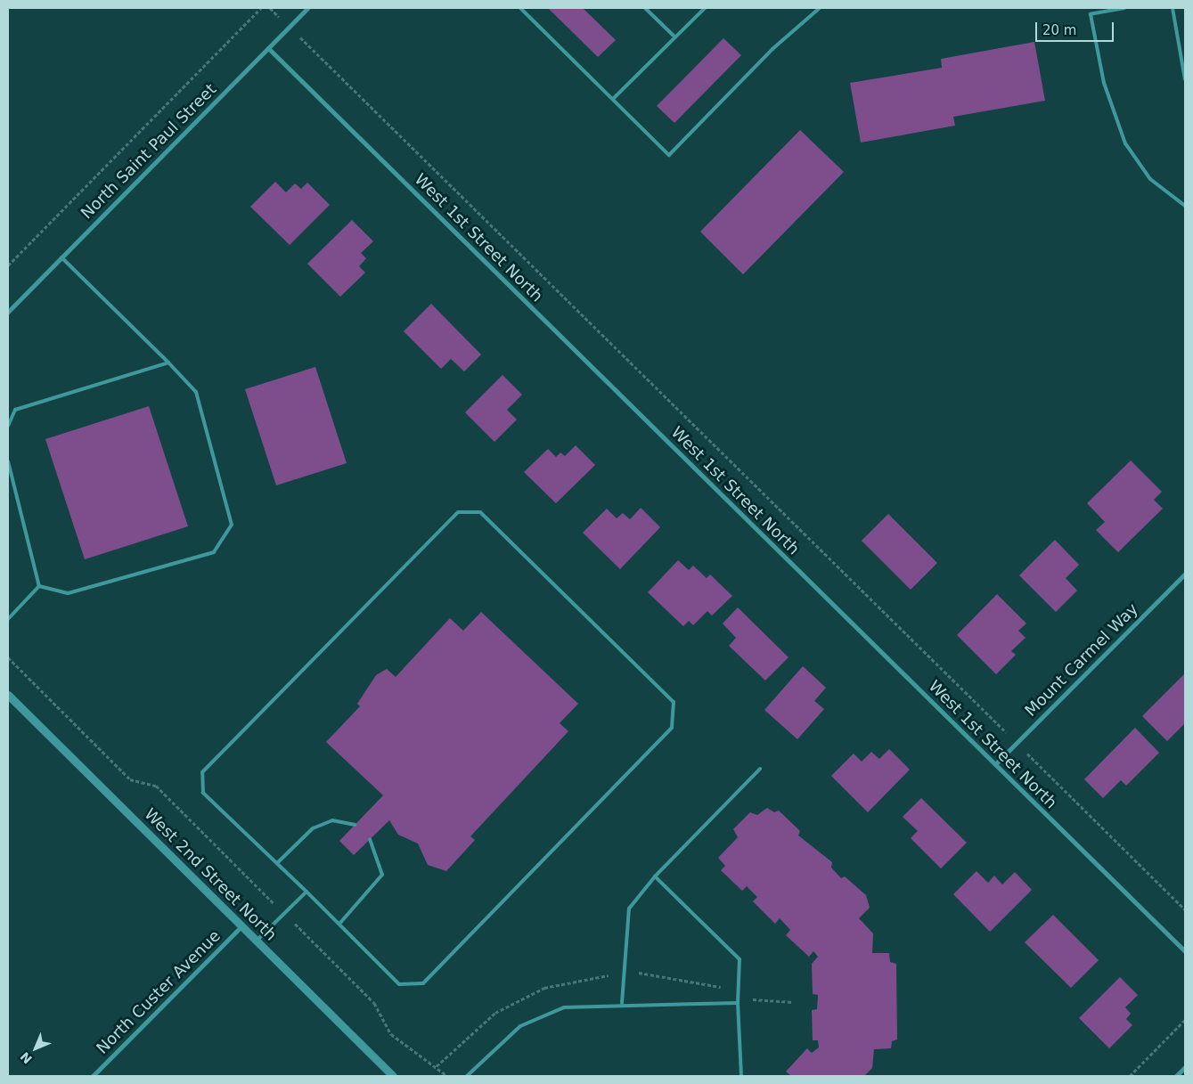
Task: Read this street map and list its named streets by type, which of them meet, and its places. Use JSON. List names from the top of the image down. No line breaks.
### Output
{"streets":{"street":["North Saint Paul Street","West 1st Street North","Mount Carmel Way","West 2nd Street North","North Custer Avenue"]},"crossings":[["North Saint Paul Street","West 1st Street North"],["West 1st Street North","Mount Carmel Way"],["West 2nd Street North","North Custer Avenue"]],"scale_bar":"20 m","north":"bottom left"}
